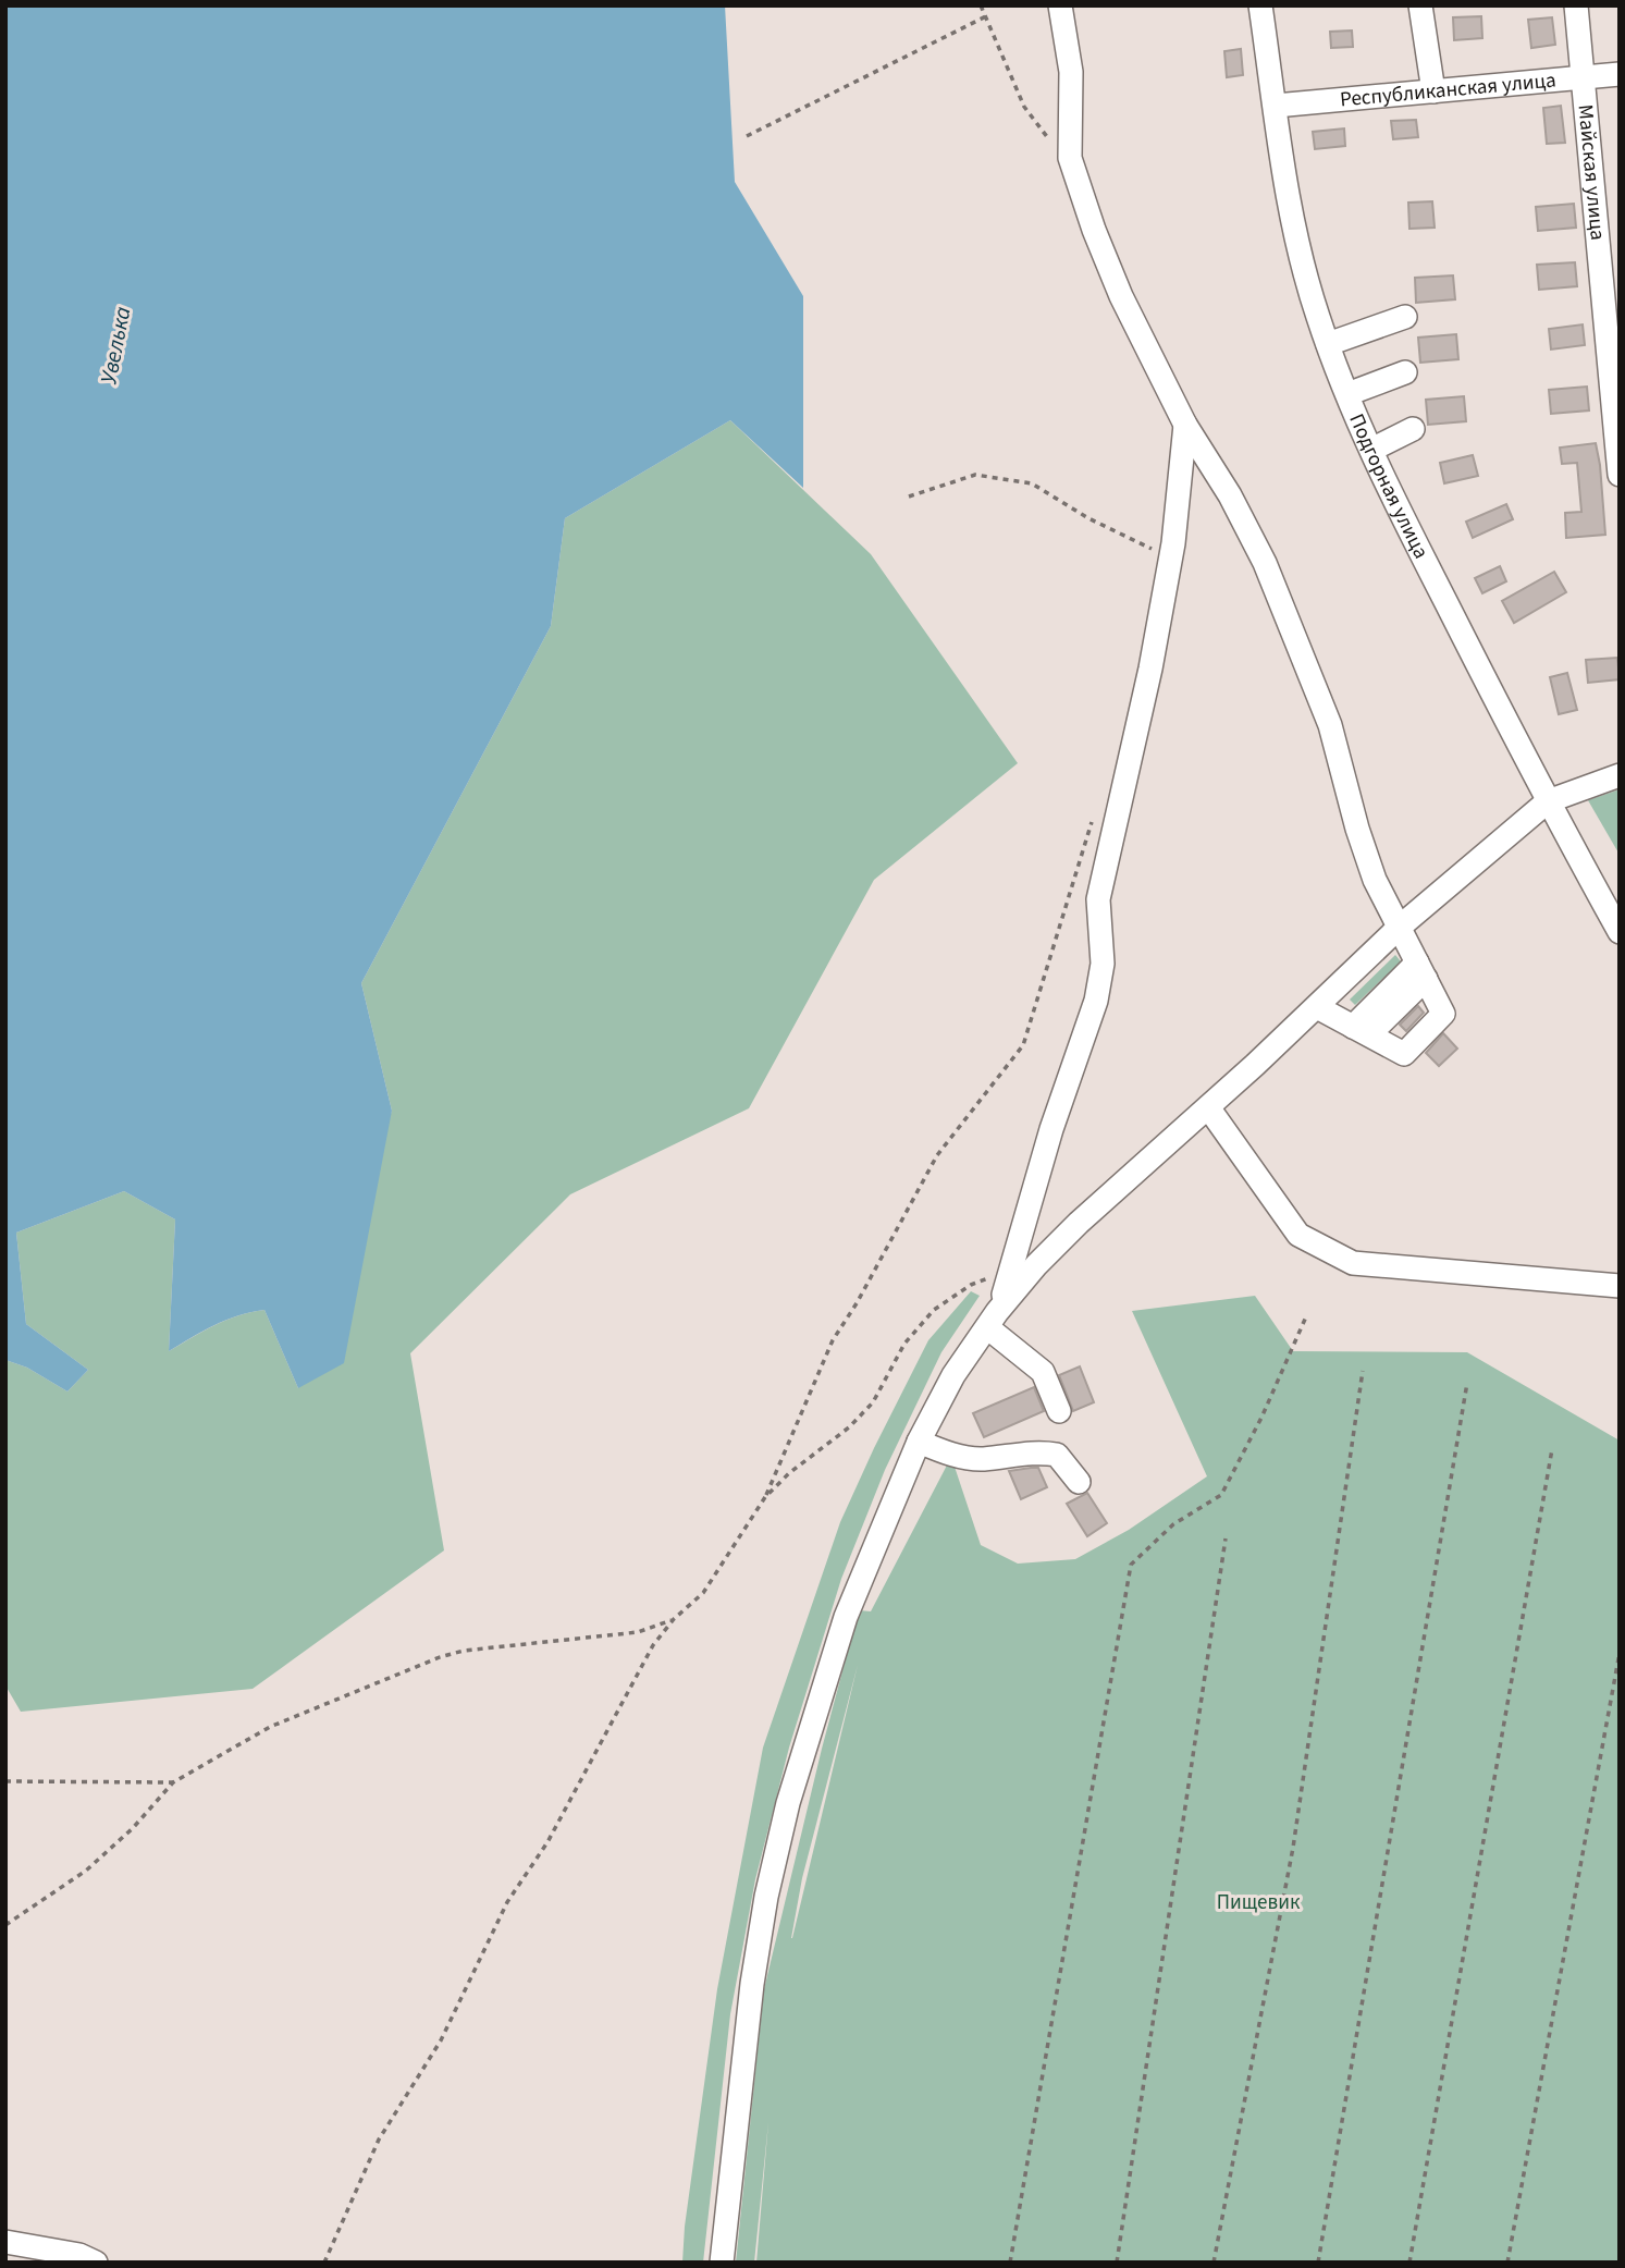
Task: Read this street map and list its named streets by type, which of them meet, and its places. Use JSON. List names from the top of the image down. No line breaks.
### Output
{"streets":{"street":["Республиканская улица","Майская улица","Подгорная улица"]},"crossings":[["Республиканская улица","Майская улица"],["Республиканская улица","Подгорная улица"]],"water":["Увелька"],"parks":["Пищевик"]}
